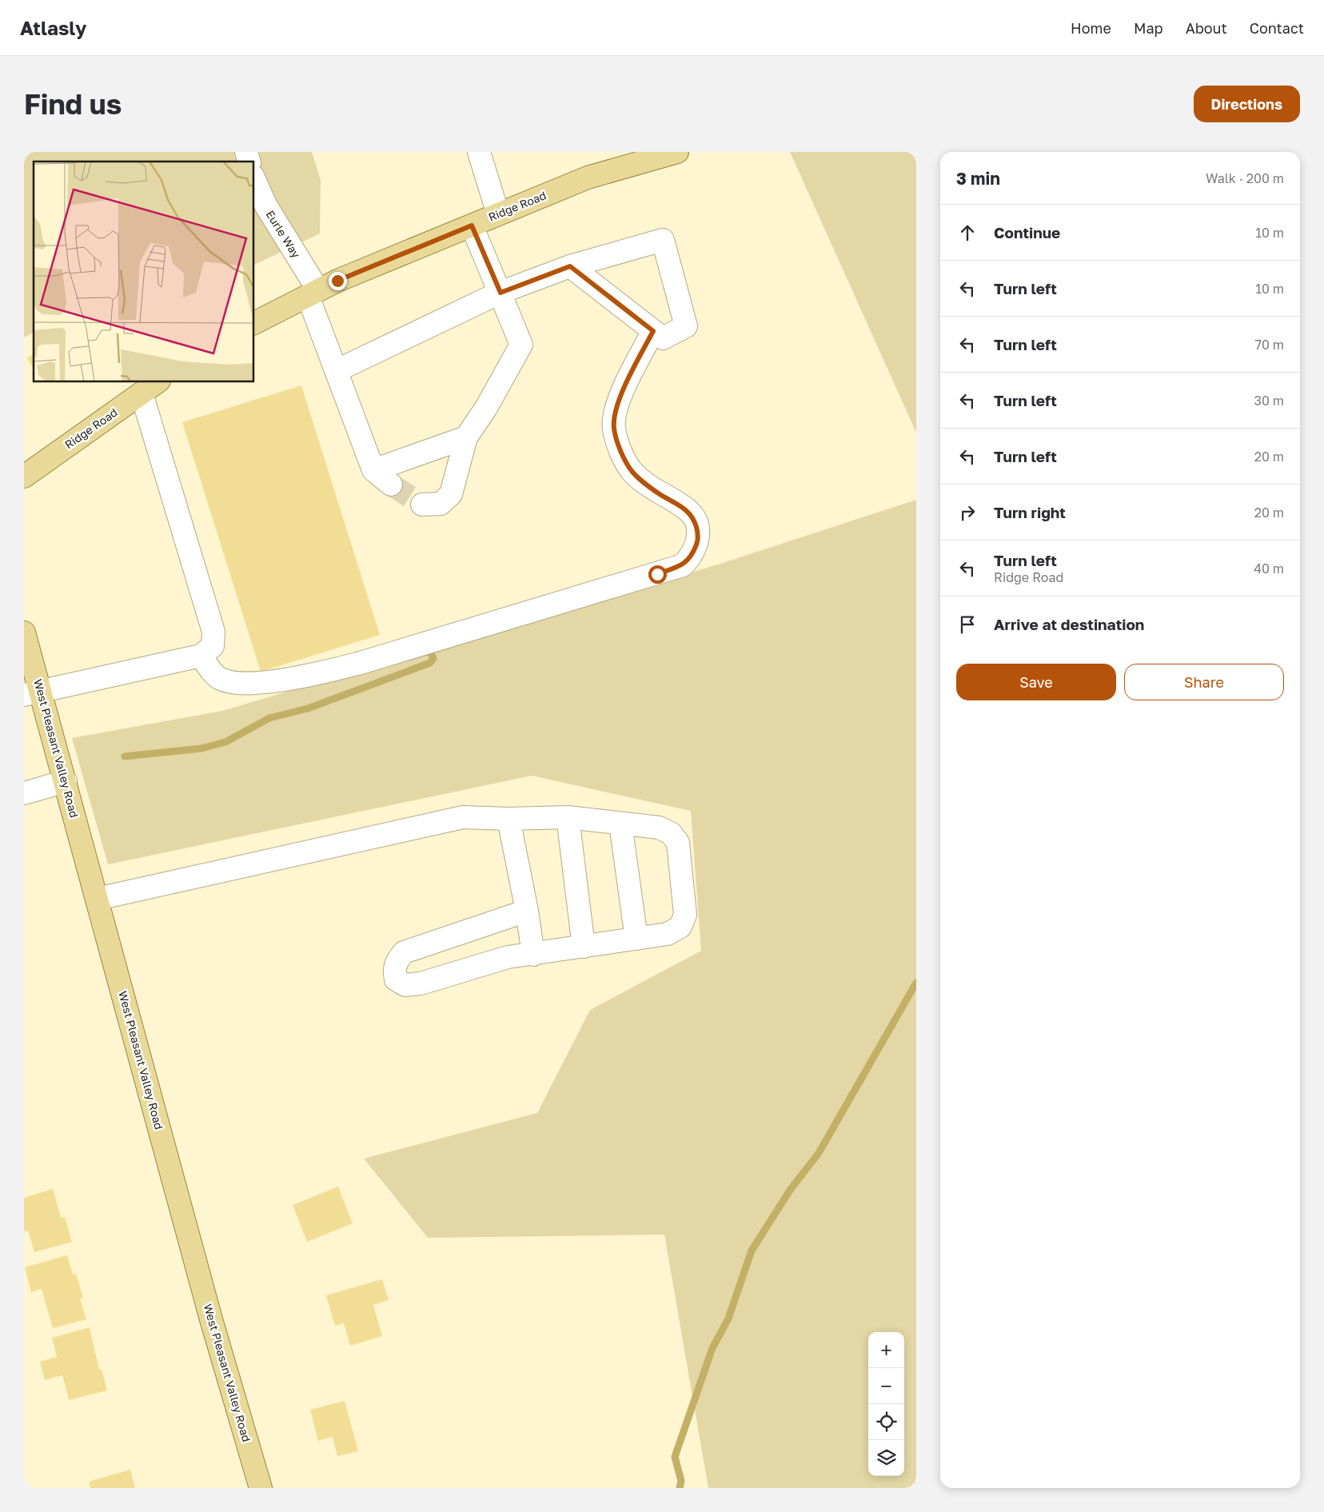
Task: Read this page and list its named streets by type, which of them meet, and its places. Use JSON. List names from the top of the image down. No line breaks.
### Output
{"streets":{"main road":["Ridge Road","West Pleasant Valley Road"],"street":["Eurle Way"]},"crossings":[["Ridge Road","Eurle Way"]],"page":{"header":"Atlasly","nav":["Home","Map","About","Contact"],"buttons":["Directions",["Save","Share"]],"title":"Find us","heading":["3 min","Walk · 200 m"],"list":[["Continue","10 m"],["Turn left","10 m"],["Turn left","70 m"],["Turn left","30 m"],["Turn left","20 m"],["Turn right","20 m"],["Turn left","Ridge Road","40 m"],"Arrive at destination"],"map_buttons":["+","−"]}}
